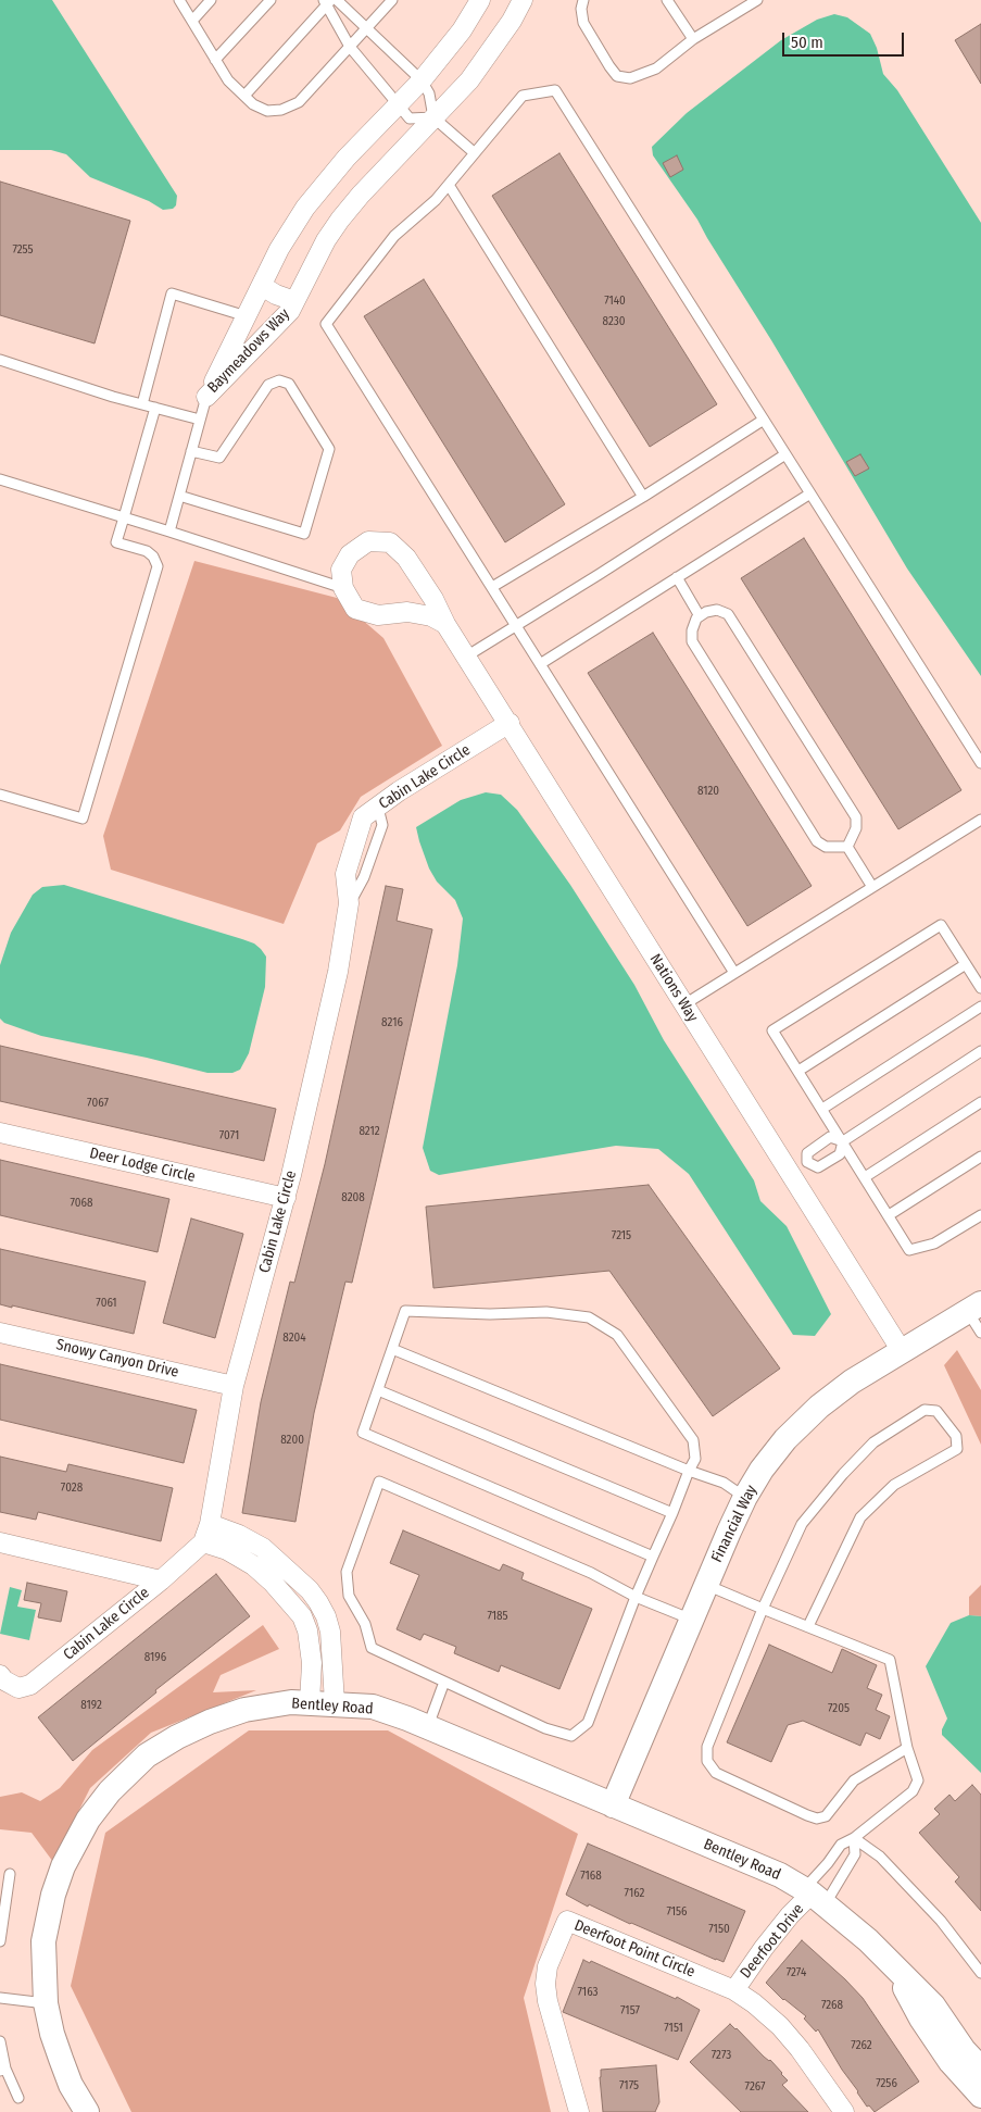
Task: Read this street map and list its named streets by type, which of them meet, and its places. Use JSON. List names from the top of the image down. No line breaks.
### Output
{"streets":{"street":["Baymeadows Way","Cabin Lake Circle","Nations Way","Deer Lodge Circle","Snowy Canyon Drive","Financial Way","Bentley Road","Deerfoot Drive","Deerfoot Point Circle"]},"crossings":[["Cabin Lake Circle","Nations Way"],["Cabin Lake Circle","Deer Lodge Circle"],["Cabin Lake Circle","Snowy Canyon Drive"],["Nations Way","Financial Way"],["Financial Way","Bentley Road"],["Bentley Road","Deerfoot Drive"],["Deerfoot Drive","Deerfoot Point Circle"]],"house_numbers":["7255","7140","8230","8120","8216","7067","8212","7071","8208","7068","7215","7061","8204","8200","7028","7185","8196","8192","7205","7168","7162","7156","7150","7274","7163","7268","7157","7151","7262","7273","7256","7175","7267"],"scale_bar":"50 m"}
